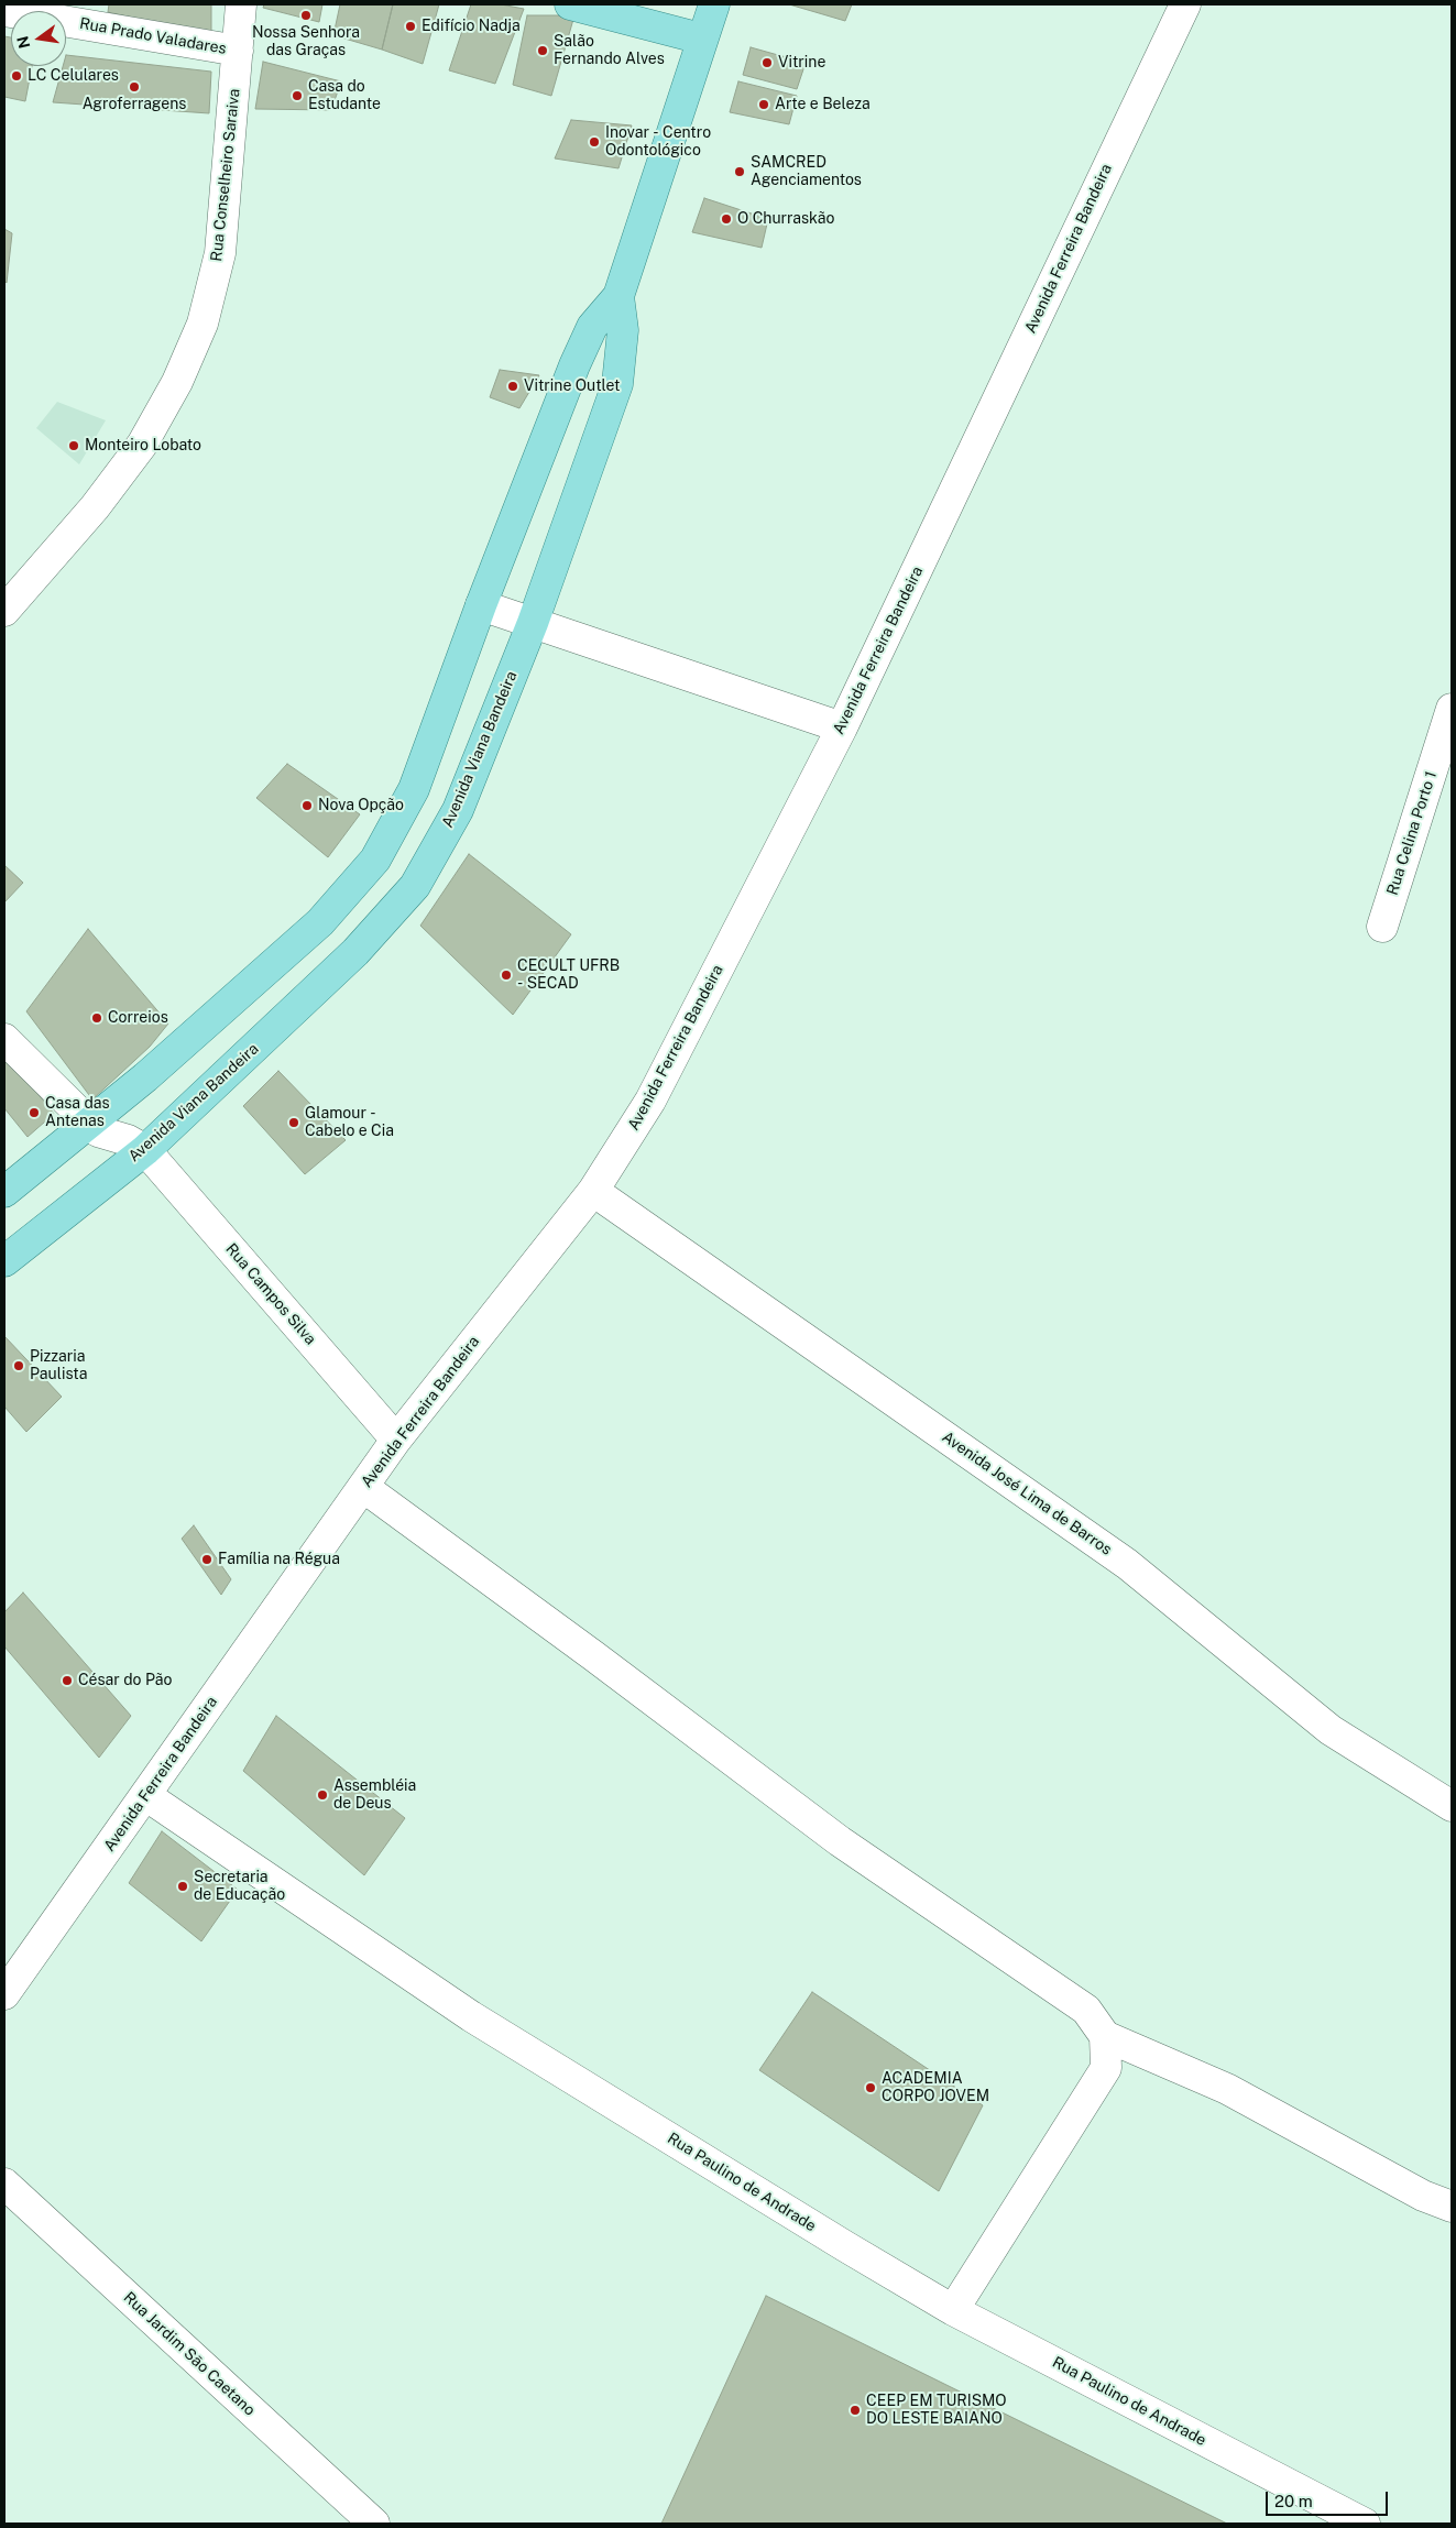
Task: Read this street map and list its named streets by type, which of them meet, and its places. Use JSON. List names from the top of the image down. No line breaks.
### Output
{"streets":{"main road":["Avenida Viana Bandeira"],"street":["Rua Prado Valadares","Rua Conselheiro Saraiva","Avenida Ferreira Bandeira","Rua Celina Porto 1","Rua Campos Silva","Avenida José Lima de Barros","Rua Paulino de Andrade","Rua Jardim São Caetano"]},"crossings":[["Rua Prado Valadares","Rua Conselheiro Saraiva"],["Avenida Ferreira Bandeira","Rua Campos Silva"],["Avenida Ferreira Bandeira","Avenida José Lima de Barros"],["Avenida Ferreira Bandeira","Rua Paulino de Andrade"],["Avenida Viana Bandeira","Rua Campos Silva"]],"places":["Nossa Senhora das Graças","Edifício Nadja","Salão Fernando Alves","Vitrine","LC Celulares","Agroferragens","Casa do Estudante","Arte e Beleza","Inovar - Centro Odontológico","SAMCRED Agenciamentos","O Churraskão","Vitrine Outlet","Monteiro Lobato","Nova Opção","CECULT UFRB - SECAD","Correios","Casa das Antenas","Glamour - Cabelo e Cia","Pizzaria Paulista","Família na Régua","César do Pão","Assembléia de Deus","Secretaria de Educação","ACADEMIA CORPO JOVEM","CEEP EM TURISMO DO LESTE BAIANO"],"scale_bar":"20 m","north":"left"}
